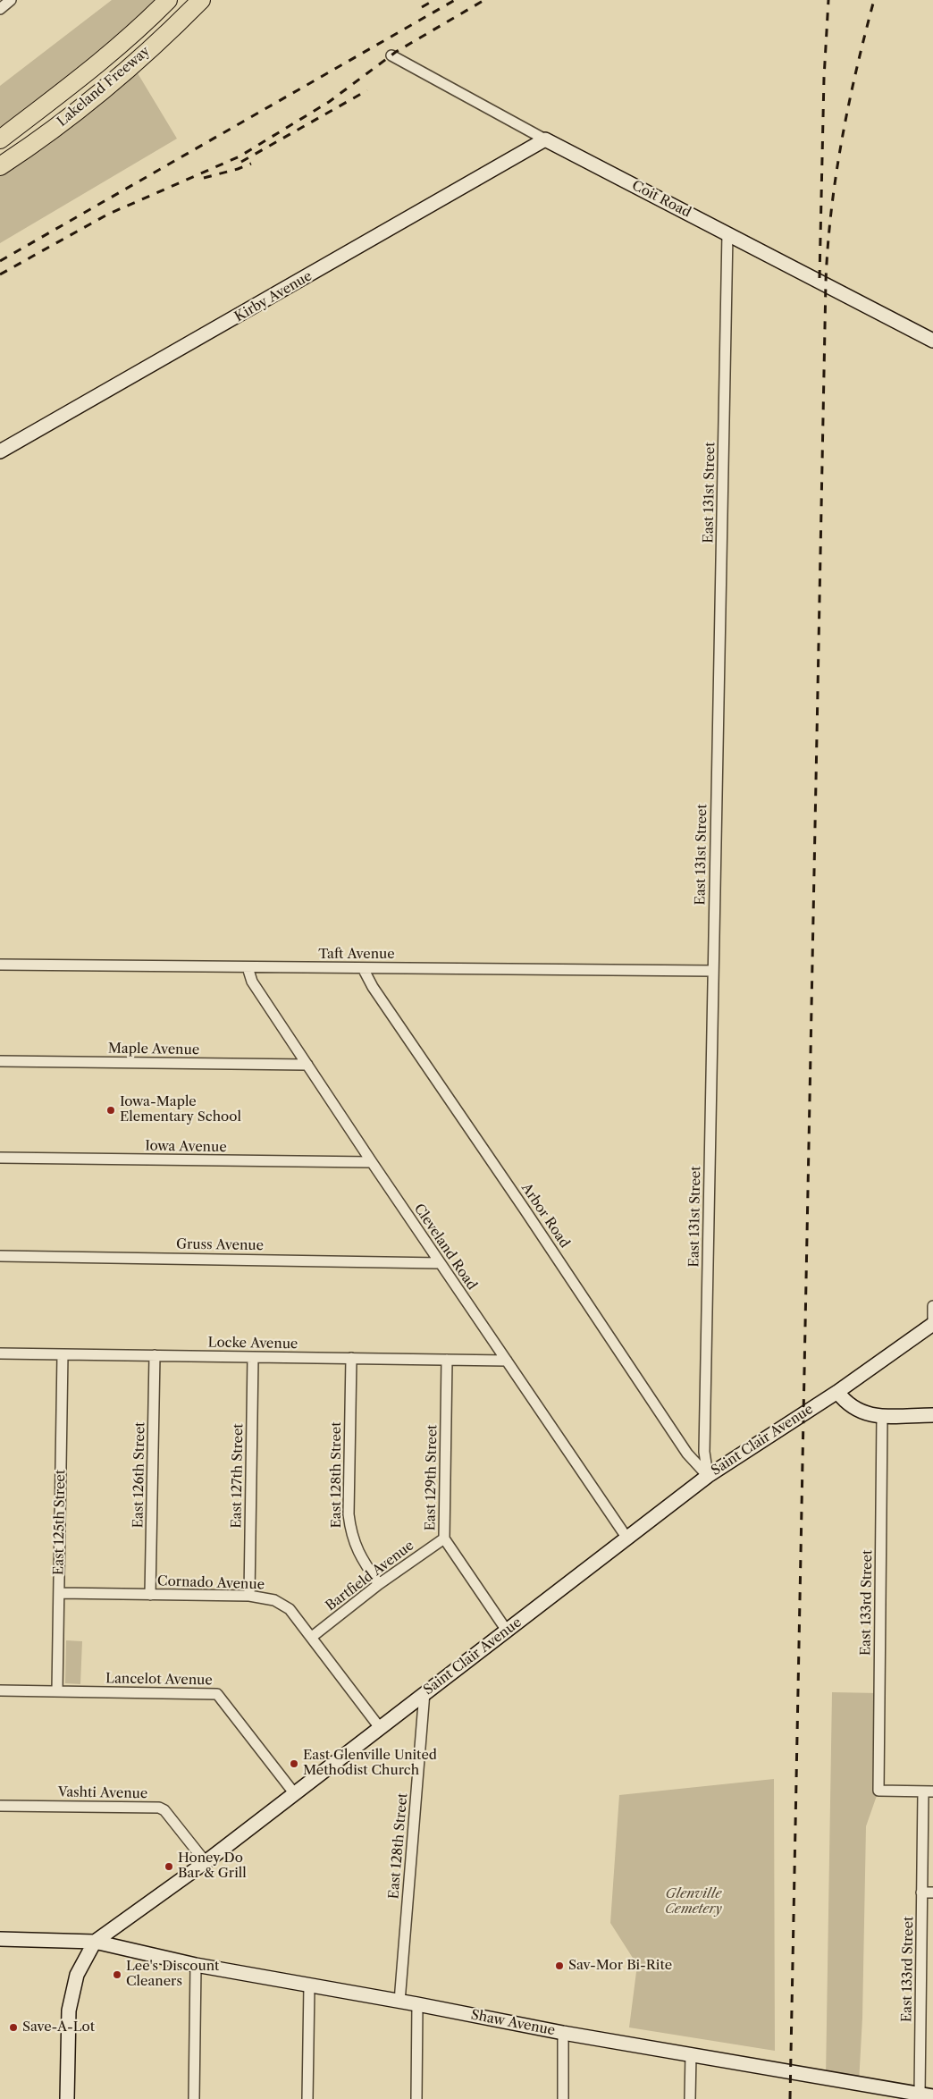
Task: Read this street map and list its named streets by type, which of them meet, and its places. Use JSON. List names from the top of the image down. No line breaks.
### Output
{"streets":{"highway":["Lakeland Freeway"],"street":["Coit Road","Kirby Avenue","East 131st Street","Taft Avenue","Maple Avenue","Iowa Avenue","Arbor Road","Gruss Avenue","Cleveland Road","Locke Avenue","Saint Clair Avenue","East 126th Street","East 128th Street","East 127th Street","East 129th Street","East 125th Street","Bartfield Avenue","Cornado Avenue","East 133rd Street","Lancelot Avenue","Vashti Avenue","Shaw Avenue"]},"crossings":[["Coit Road","Kirby Avenue"],["Coit Road","East 131st Street"],["East 131st Street","Taft Avenue"],["East 131st Street","Arbor Road"],["East 131st Street","Saint Clair Avenue"],["Taft Avenue","Arbor Road"],["Taft Avenue","Cleveland Road"],["Maple Avenue","Cleveland Road"],["Iowa Avenue","Cleveland Road"],["Arbor Road","Saint Clair Avenue"],["Gruss Avenue","Cleveland Road"],["Cleveland Road","Locke Avenue"],["Cleveland Road","Saint Clair Avenue"],["Locke Avenue","East 126th Street"],["Locke Avenue","East 128th Street"],["Locke Avenue","East 127th Street"],["Locke Avenue","East 129th Street"],["Locke Avenue","East 125th Street"],["Saint Clair Avenue","East 128th Street"],["Saint Clair Avenue","East 129th Street"],["Saint Clair Avenue","Cornado Avenue"],["Saint Clair Avenue","Lancelot Avenue"],["Saint Clair Avenue","Vashti Avenue"],["Saint Clair Avenue","Shaw Avenue"],["East 126th Street","Cornado Avenue"],["East 128th Street","Bartfield Avenue"],["East 128th Street","Shaw Avenue"],["East 127th Street","Cornado Avenue"],["East 129th Street","Bartfield Avenue"],["East 125th Street","Cornado Avenue"],["East 125th Street","Lancelot Avenue"],["Bartfield Avenue","Cornado Avenue"],["East 133rd Street","Shaw Avenue"]],"parks":["Glenville Cemetery"],"places":["Iowa-Maple Elementary School","East Glenville United Methodist Church","Honey Do Bar & Grill","Sav-Mor Bi-Rite","Lee's Discount Cleaners","Save-A-Lot"]}
